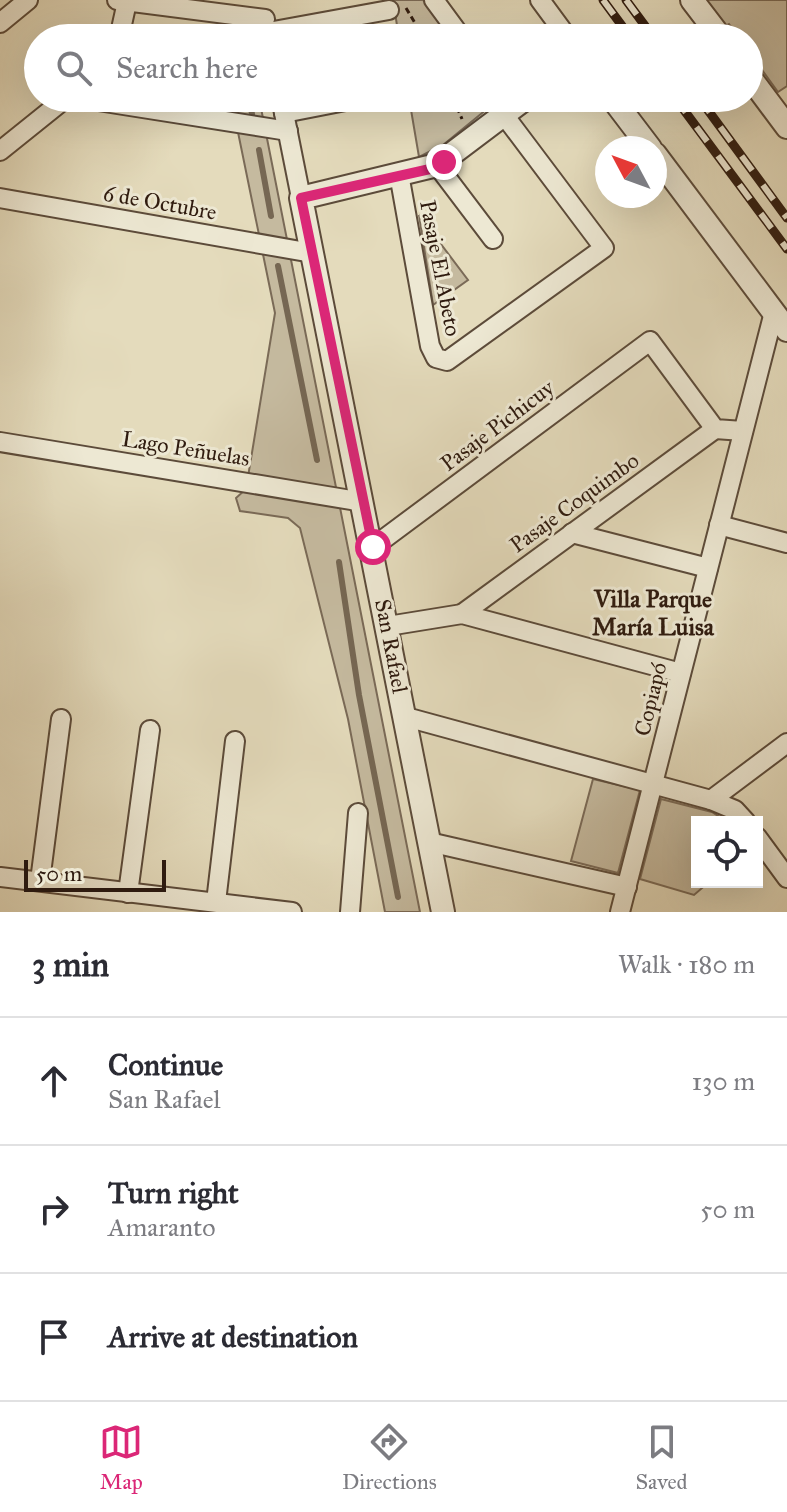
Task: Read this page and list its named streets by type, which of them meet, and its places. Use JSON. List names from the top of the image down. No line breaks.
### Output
{"streets":{"street":["6 de Octubre","Pasaje El Abeto","Pasaje Pichicuy","Lago Peñuelas","Pasaje Coquimbo","San Rafael","Copiapó"]},"crossings":[["6 de Octubre","San Rafael"],["Pasaje Pichicuy","Pasaje Coquimbo"],["Pasaje Pichicuy","San Rafael"],["Lago Peñuelas","San Rafael"]],"districts":["Villa Parque María Luisa"],"scale_bar":"50 m","north":"top left","page":{"search":"Search here","scale":"50 m","heading":["3 min","Walk · 180 m"],"list":[["Continue","San Rafael","130 m"],["Turn right","Amaranto","50 m"],"Arrive at destination"],"nav":["Map","Directions","Saved"]}}
